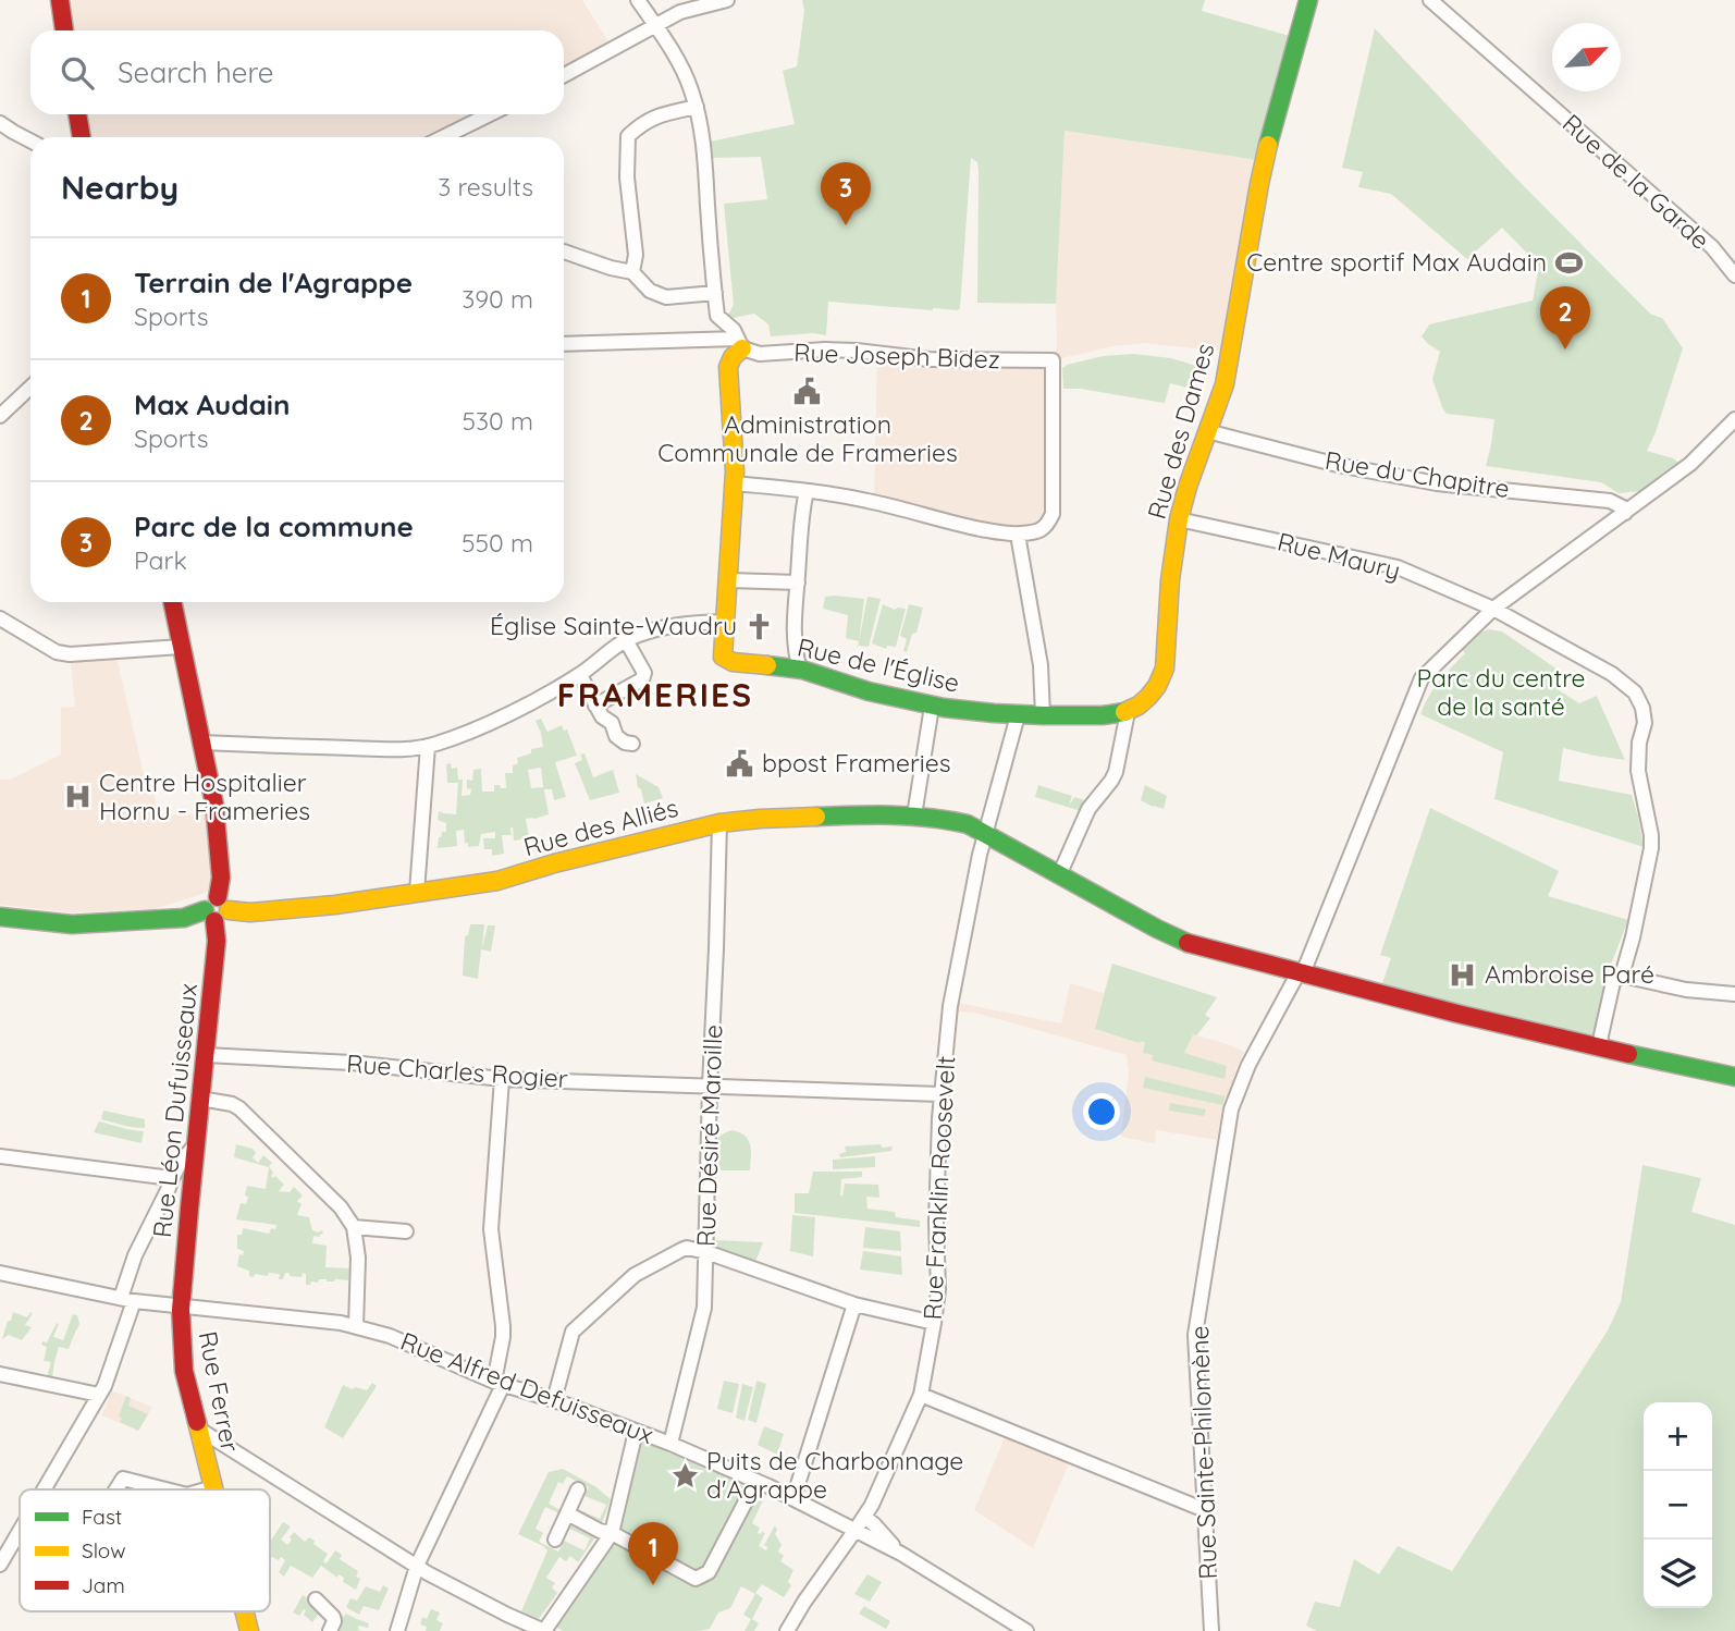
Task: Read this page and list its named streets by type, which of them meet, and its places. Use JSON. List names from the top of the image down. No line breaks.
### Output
{"streets":{"main road":["Rue des Dames","Rue de l'Église","Rue des Alliés","Rue Léon Dufuisseaux","Rue Ferrer"],"street":["Rue de la Garde","Rue Joseph Bidez","Rue du Chapitre","Rue Maury","Rue Charles Rogier","Rue Désiré Maroille","Rue Franklin Roosevelt","Rue Alfred Defuisseaux","Rue Sainte-Philomène"]},"crossings":[["Rue des Dames","Rue du Chapitre"],["Rue des Dames","Rue Maury"],["Rue du Chapitre","Rue Sainte-Philomène"],["Rue Maury","Rue des Alliés"],["Rue Maury","Rue Sainte-Philomène"],["Rue de l'Église","Rue Franklin Roosevelt"],["Rue des Alliés","Rue Léon Dufuisseaux"],["Rue des Alliés","Rue Désiré Maroille"],["Rue des Alliés","Rue Franklin Roosevelt"],["Rue des Alliés","Rue Sainte-Philomène"],["Rue Charles Rogier","Rue Léon Dufuisseaux"],["Rue Charles Rogier","Rue Désiré Maroille"],["Rue Charles Rogier","Rue Franklin Roosevelt"],["Rue Léon Dufuisseaux","Rue Alfred Defuisseaux"],["Rue Léon Dufuisseaux","Rue Ferrer"],["Rue Désiré Maroille","Rue Alfred Defuisseaux"],["Rue Franklin Roosevelt","Rue Alfred Defuisseaux"],["Rue Alfred Defuisseaux","Rue Ferrer"]],"districts":["FRAMERIES"],"parks":["Parc du centre de la santé"],"places":{"sports":["Centre sportif Max Audain"],"public building":["Administration Communale de Frameries","bpost Frameries"],"church":["Église Sainte-Waudru"],"hospital":["Centre Hospitalier Hornu - Frameries","Ambroise Paré"],"place":["Puits de Charbonnage d'Agrappe"]},"legend":["Fast","Slow","Jam"],"north":"top right","page":{"search":"Search here","heading":["Nearby","3 results"],"pins":["3","2","1"],"list":[{"mark":"1","name":"Terrain de l'Agrappe","note":"Sports","value":"390 m"},{"mark":"2","name":"Max Audain","note":"Sports","value":"530 m"},{"mark":"3","name":"Parc de la commune","note":"Park","value":"550 m"}],"map_buttons":["+","−"]}}
